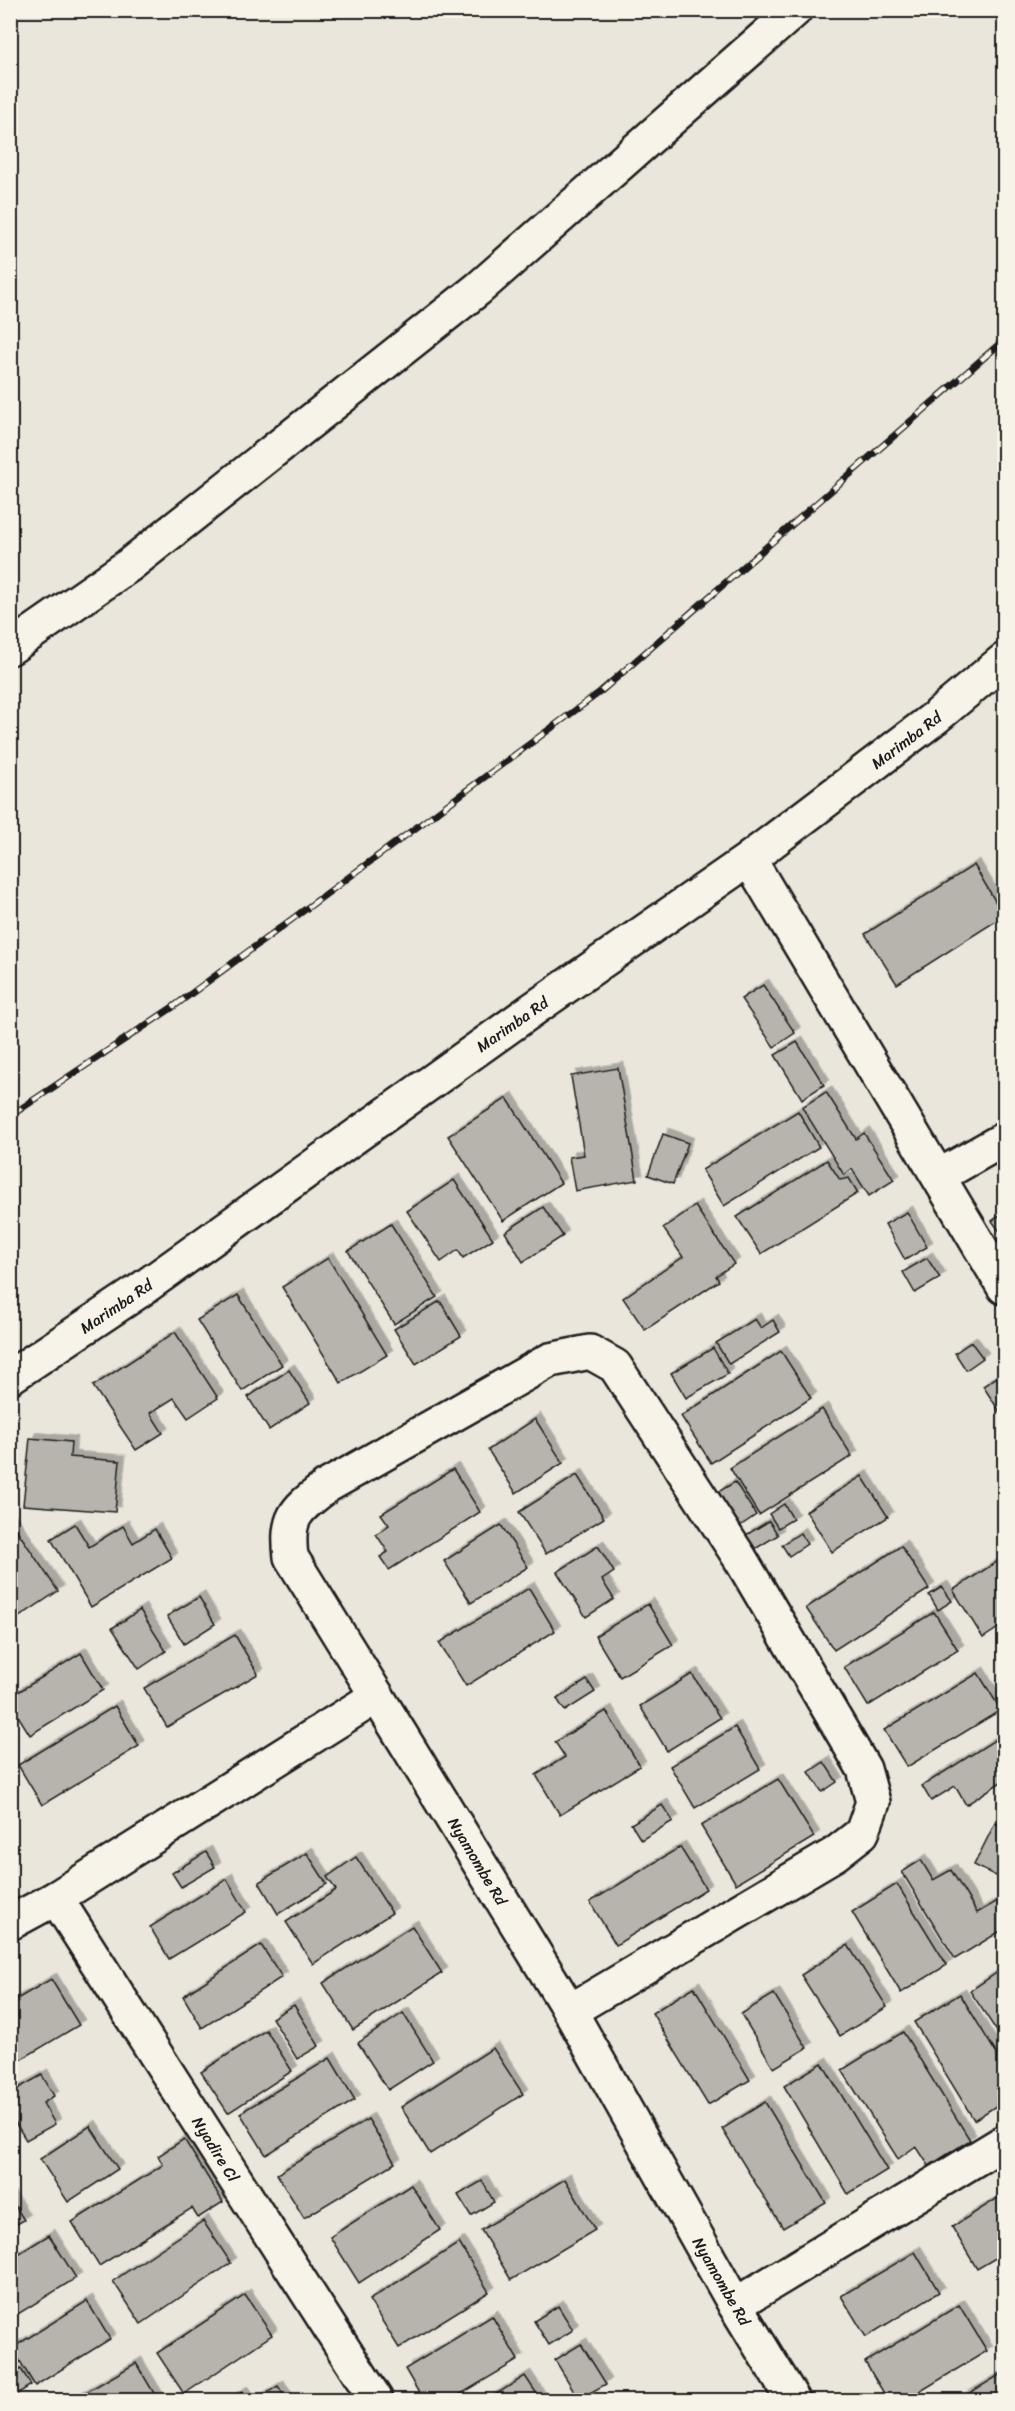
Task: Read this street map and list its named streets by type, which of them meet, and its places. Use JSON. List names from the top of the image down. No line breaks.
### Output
{"streets":{"street":["Marimba Rd","Nyamombe Rd","Nyadire Cl"]}}
